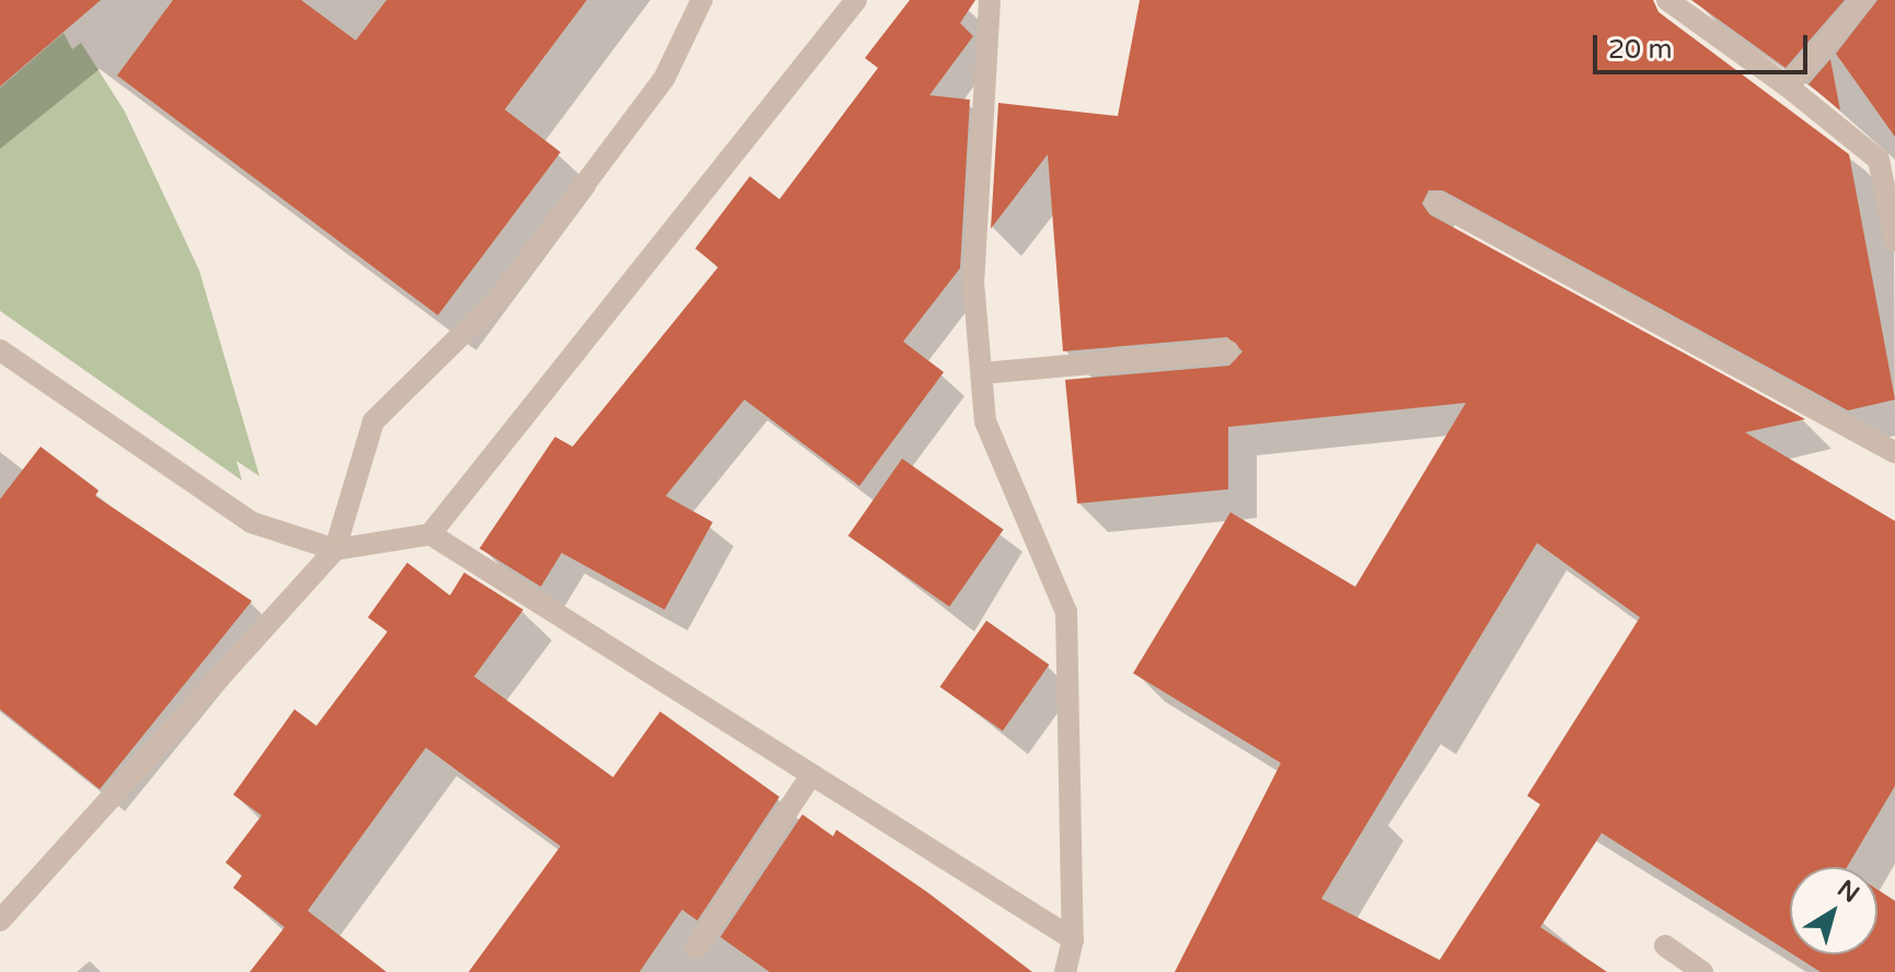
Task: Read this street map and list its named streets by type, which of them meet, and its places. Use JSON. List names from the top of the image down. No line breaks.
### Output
{"scale_bar":"20 m","north":"top right"}
